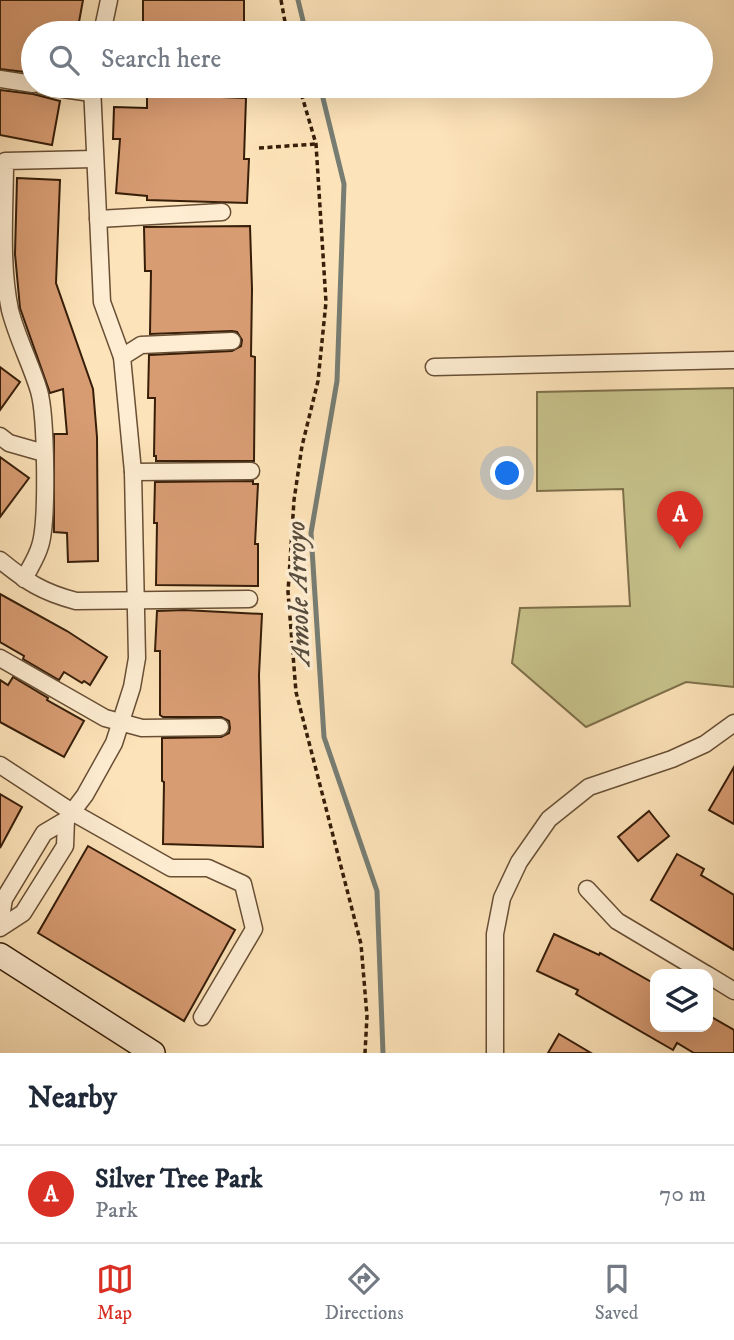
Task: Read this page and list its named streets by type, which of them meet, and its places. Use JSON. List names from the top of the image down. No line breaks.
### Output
{"water":["Amole Arroyo"],"page":{"search":"Search here","pins":"A","heading":"Nearby","list":[{"mark":"A","name":"Silver Tree Park","note":"Park","value":"70 m"}],"nav":["Map","Directions","Saved"]}}
